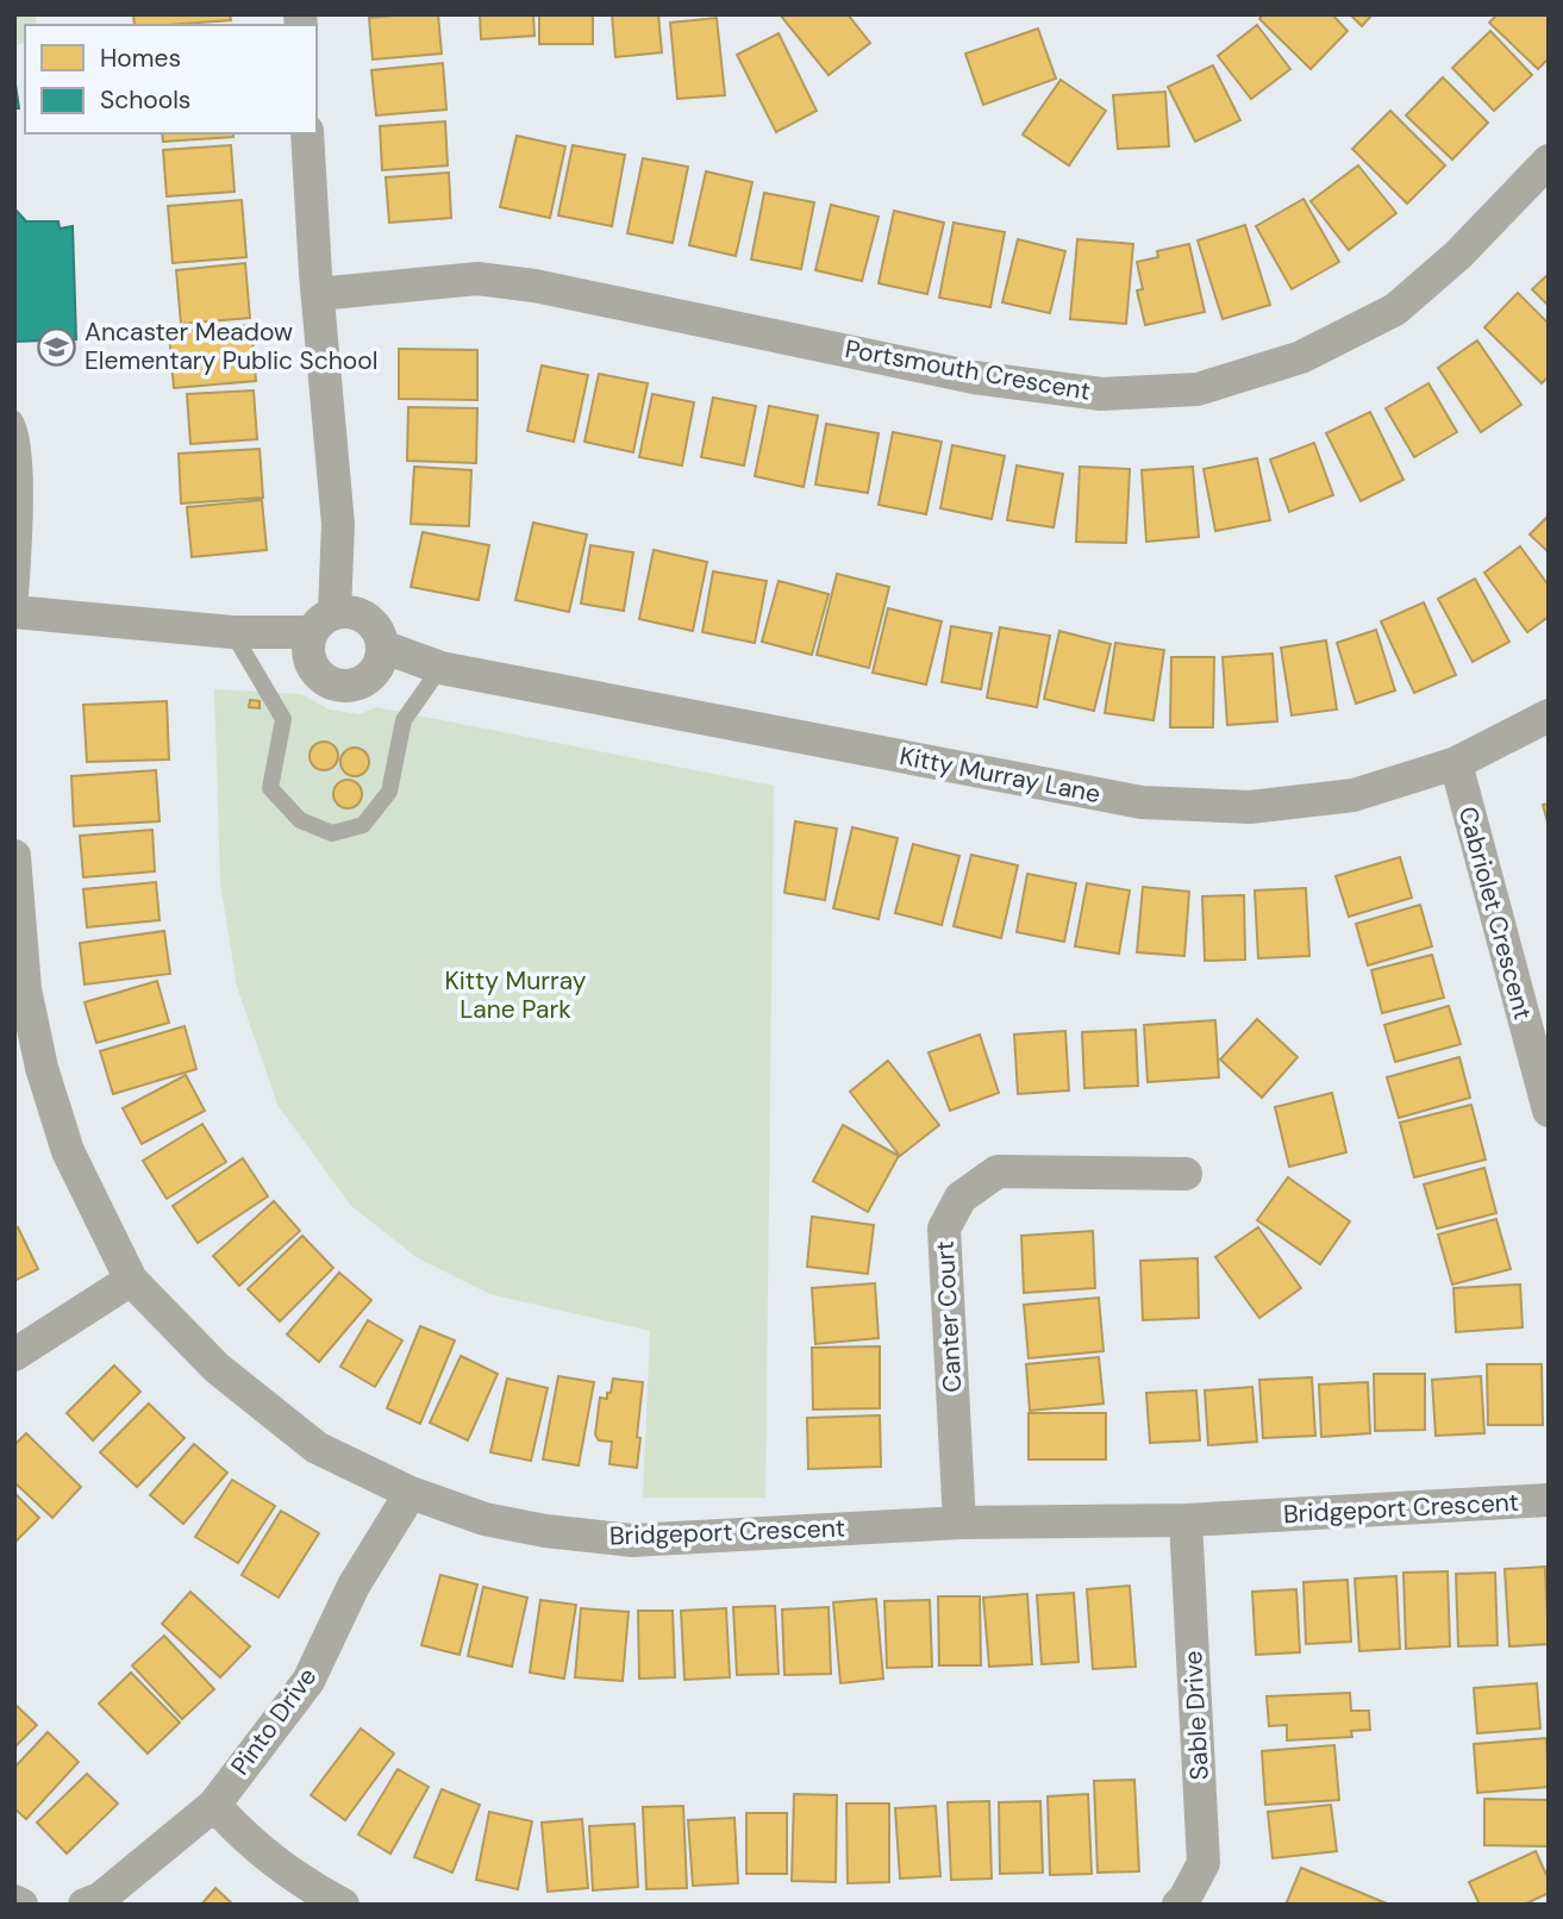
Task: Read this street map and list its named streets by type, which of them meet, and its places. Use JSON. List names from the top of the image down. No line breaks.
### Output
{"streets":{"street":["Portsmouth Crescent","Kitty Murray Lane","Cabriolet Crescent","Canter Court","Bridgeport Crescent","Sable Drive","Pinto Drive"]},"crossings":[["Kitty Murray Lane","Cabriolet Crescent"],["Canter Court","Bridgeport Crescent"],["Bridgeport Crescent","Sable Drive"],["Bridgeport Crescent","Pinto Drive"]],"parks":["Kitty Murray Lane Park"],"places":{"school or university":["Ancaster Meadow Elementary Public School"]},"legend":["Homes","Schools"]}
